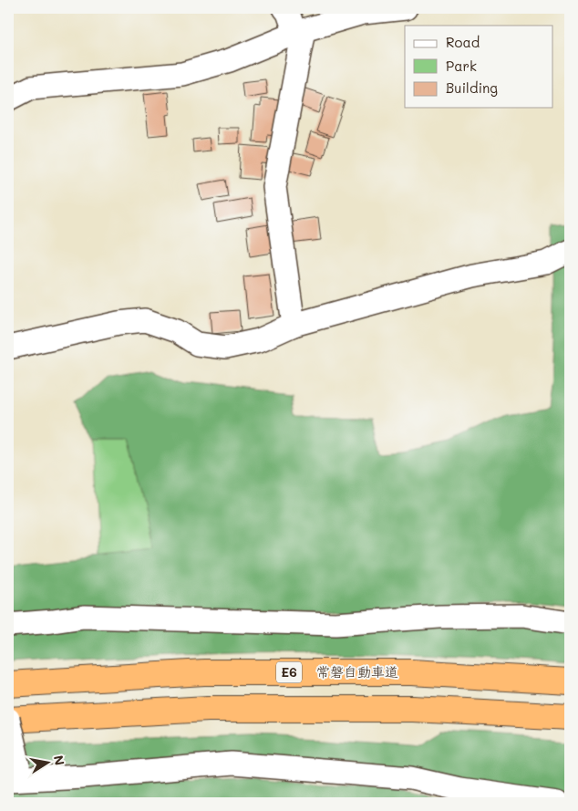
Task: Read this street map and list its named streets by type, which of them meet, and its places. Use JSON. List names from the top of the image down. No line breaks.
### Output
{"streets":{"highway":["E6","常磐自動車道"]},"legend":["Road","Park","Building"],"north":"right"}
